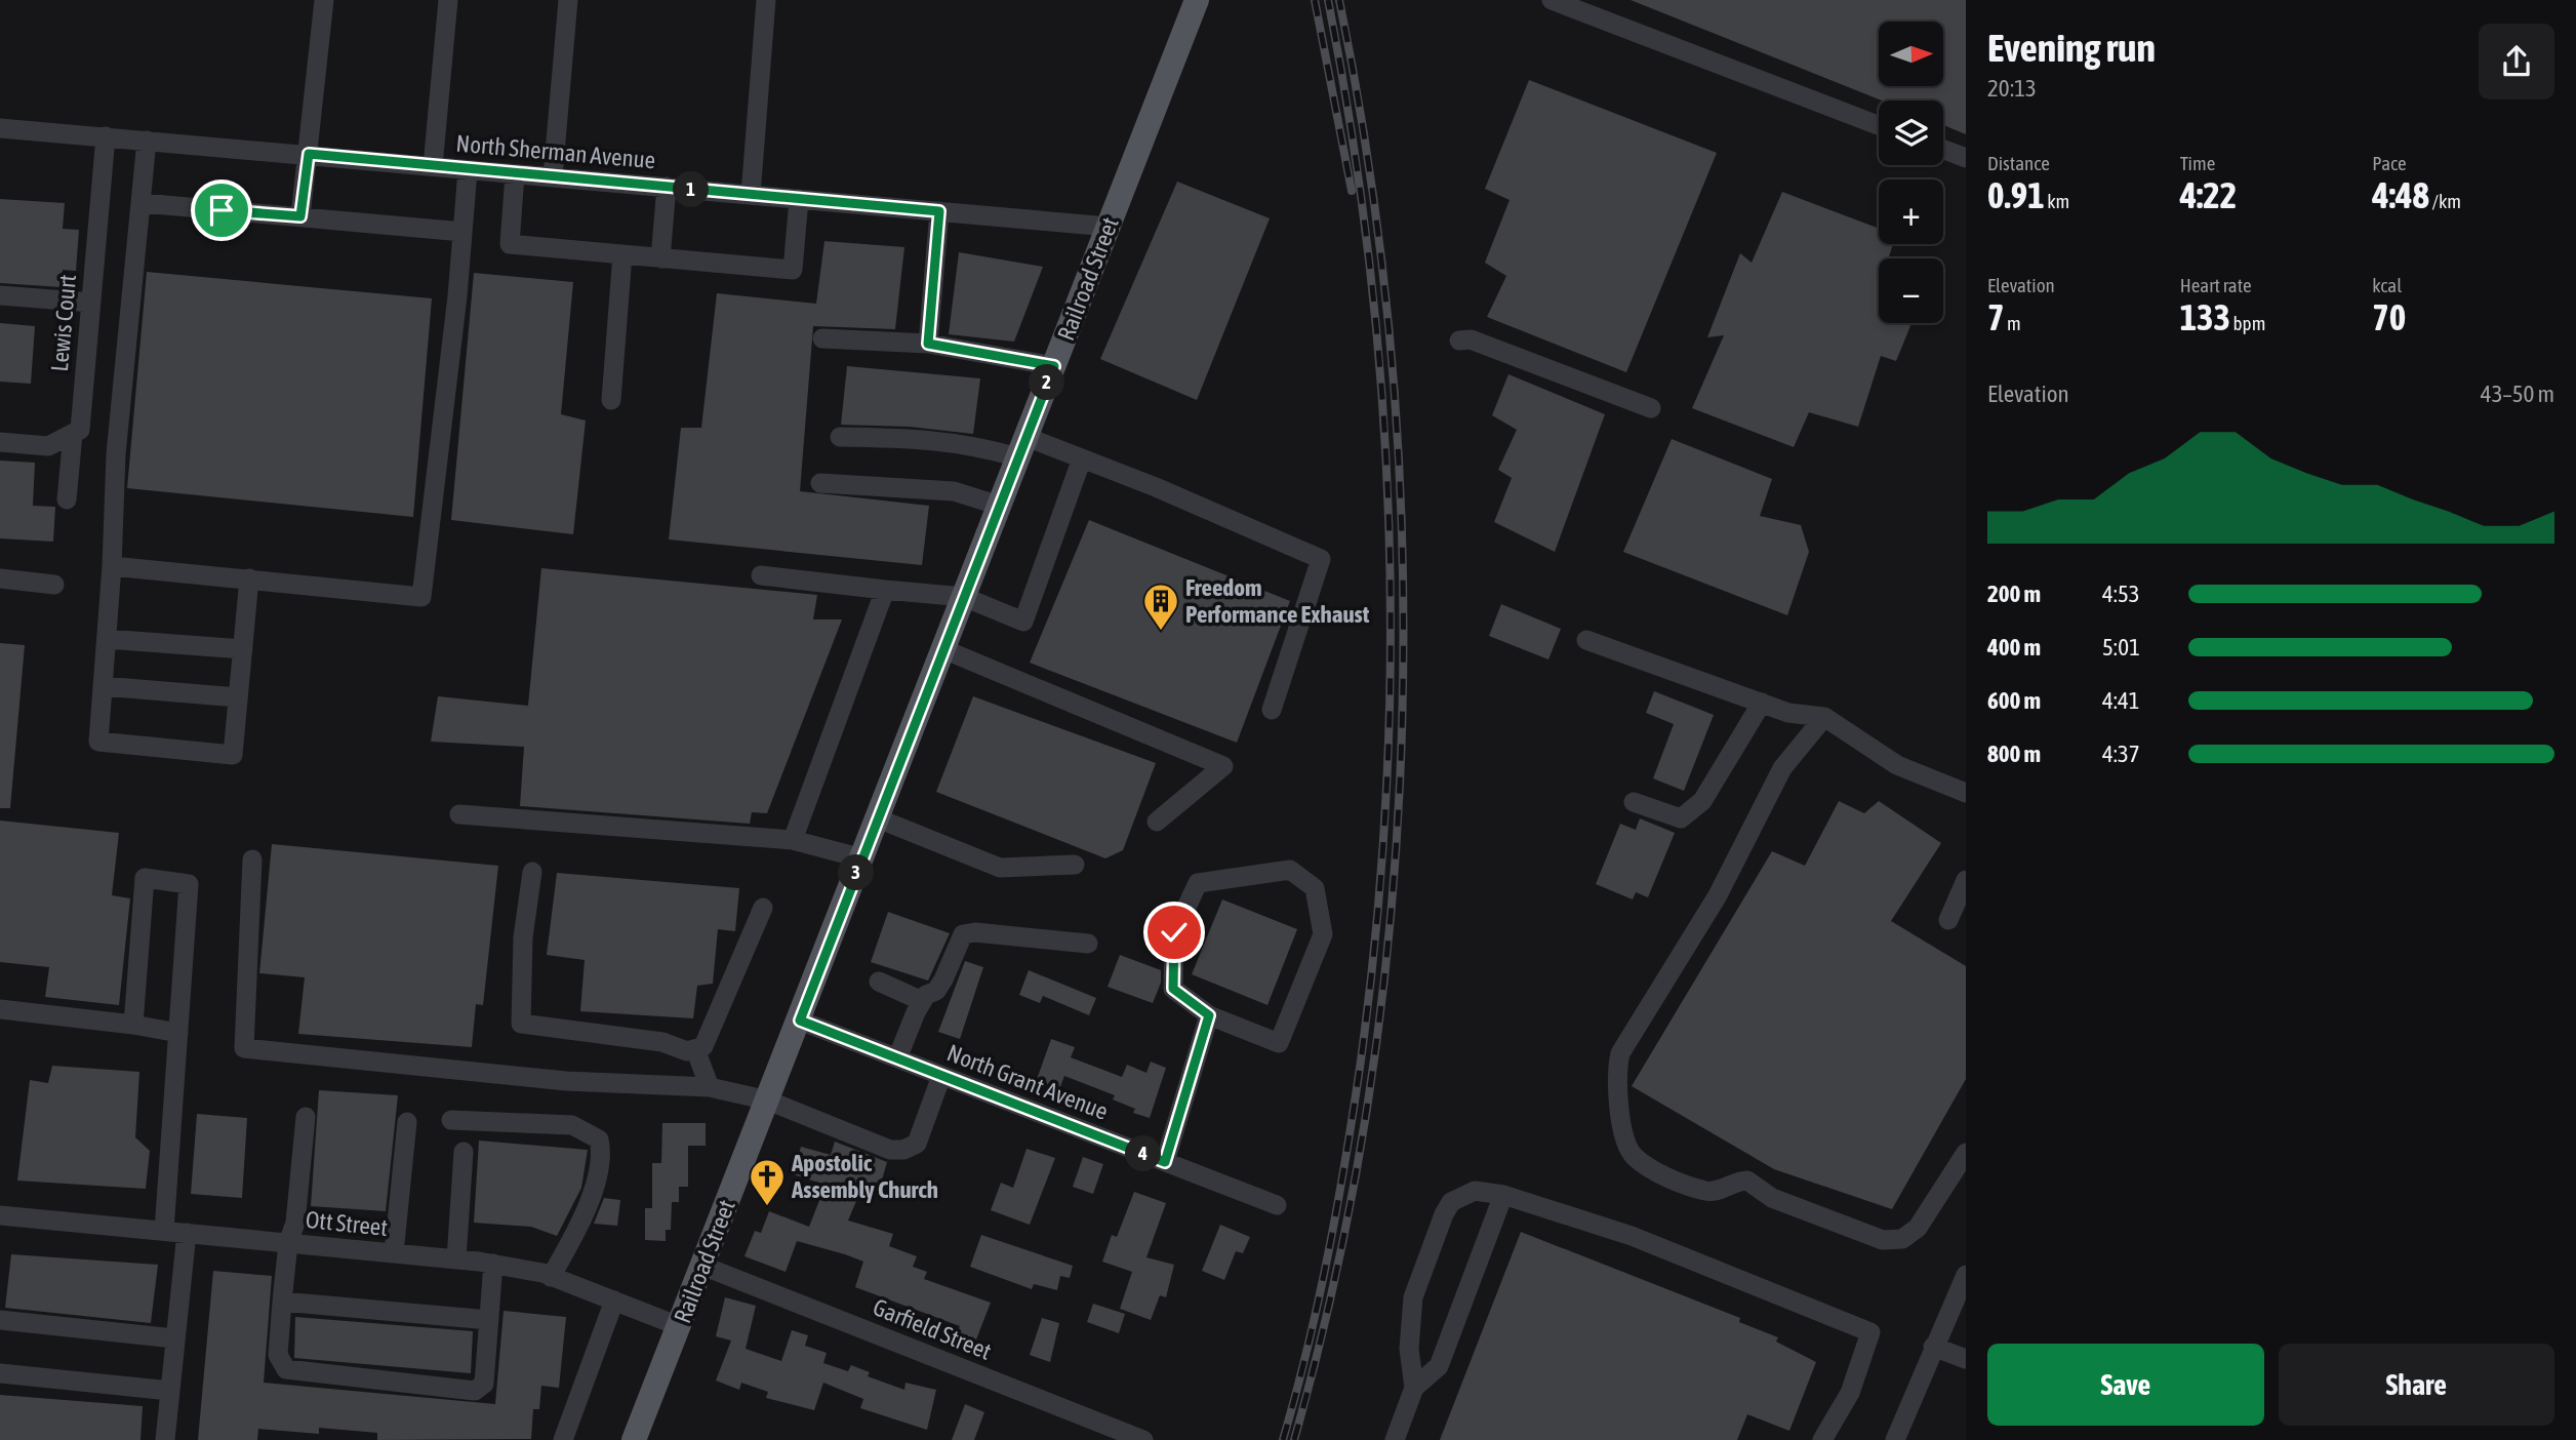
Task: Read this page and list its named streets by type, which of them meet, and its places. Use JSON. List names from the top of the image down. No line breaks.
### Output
{"streets":{"main road":["Railroad Street"],"street":["North Sherman Avenue","Lewis Court","North Grant Avenue","Ott Street","Garfield Street"]},"crossings":[["North Sherman Avenue","Railroad Street"],["North Sherman Avenue","Lewis Court"],["Railroad Street","North Grant Avenue"],["Railroad Street","Ott Street"],["Railroad Street","Garfield Street"]],"places":{"building":["Freedom Performance Exhaust"],"church":["Apostolic Assembly Church"]},"north":"right","page":{"heading":["Evening run","20:13"],"map_buttons":["+","−"],"stats":[["Distance","0.91 km"],["Time","4:22"],["Pace","4:48 /km"],["Elevation","7 m"],["Heart rate","133 bpm"],["kcal","70"]],"pins":["1","2","3","4"],"chart":["Elevation","43–50 m"],"list":[{"name":"200 m","note":"4:53"},{"name":"400 m","note":"5:01"},{"name":"600 m","note":"4:41"},{"name":"800 m","note":"4:37"}],"buttons":["Save","Share"]}}
